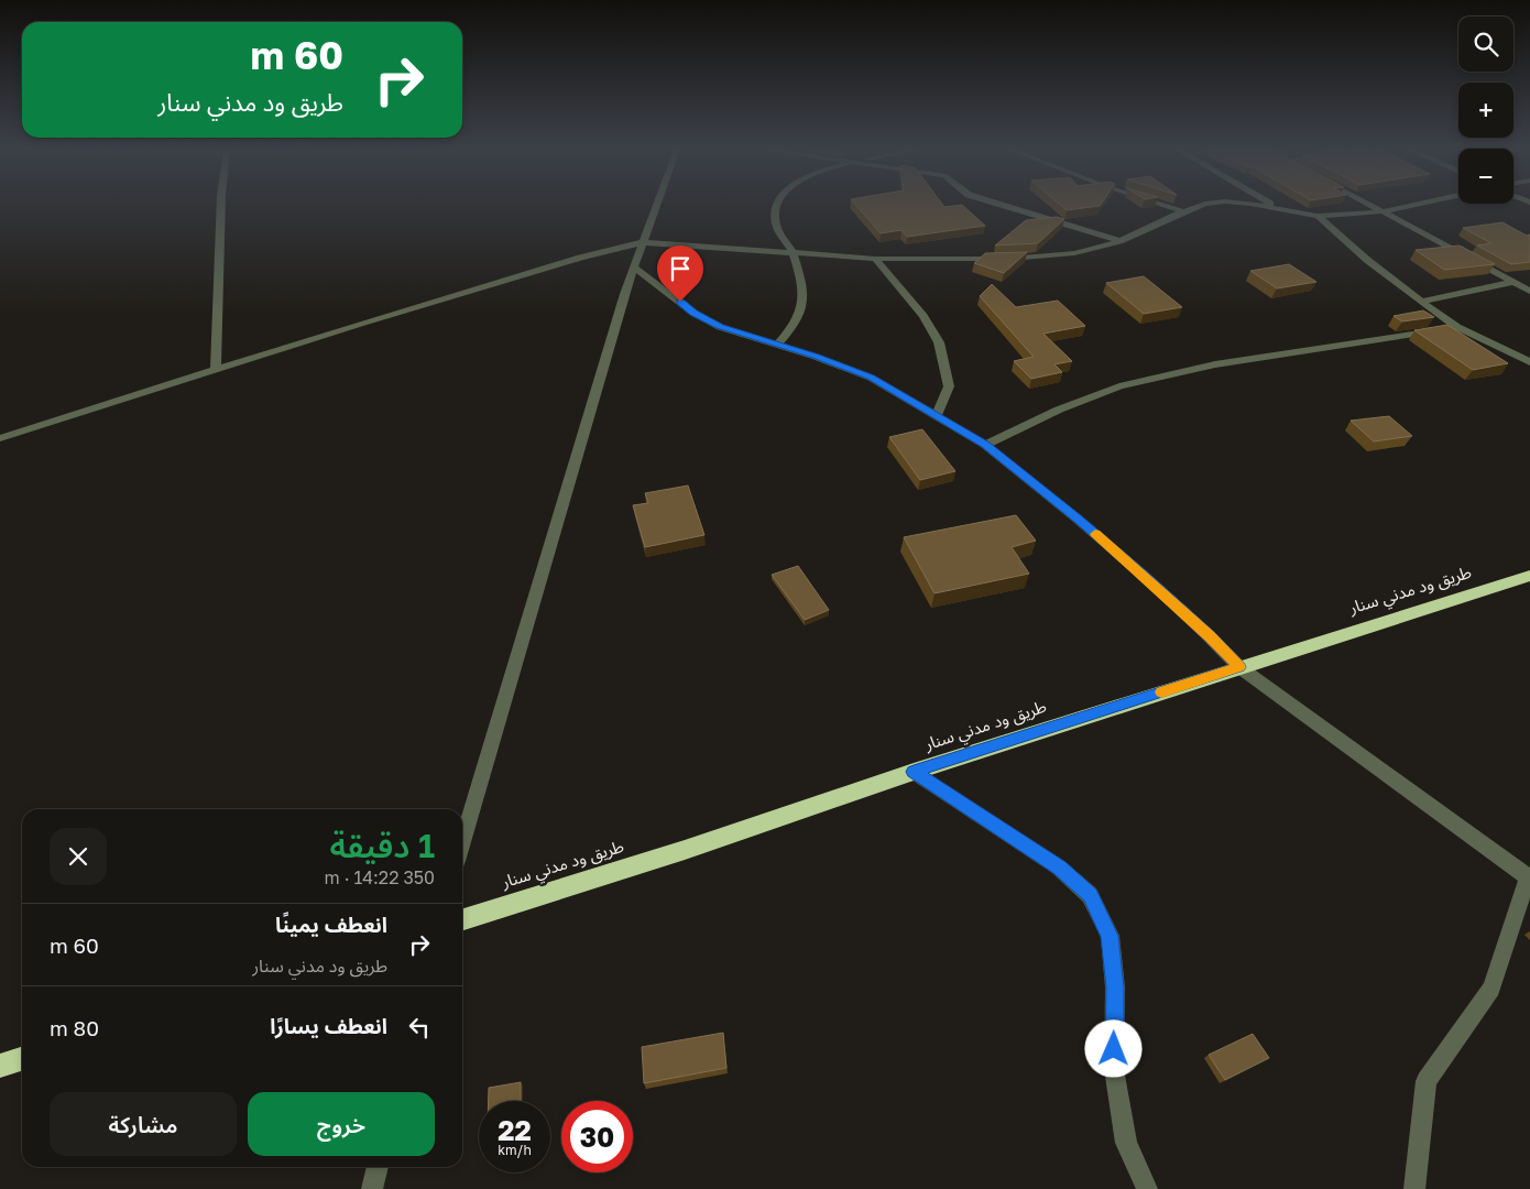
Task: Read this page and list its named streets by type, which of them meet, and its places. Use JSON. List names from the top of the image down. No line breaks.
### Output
{"streets":{"highway":["طريق ود مدني سنار"]},"page":{"map_buttons":["+","−"],"turn":["60 m","طريق ود مدني سنار"],"heading":["1 دقيقة","350 m · 14:22"],"list":[{"name":"انعطف يمينًا","note":"طريق ود مدني سنار","value":"60 m"},{"name":"انعطف يسارًا","value":"80 m"}],"buttons":["خروج","مشاركة"],"speed":"22 km/h","limit":"30"}}
